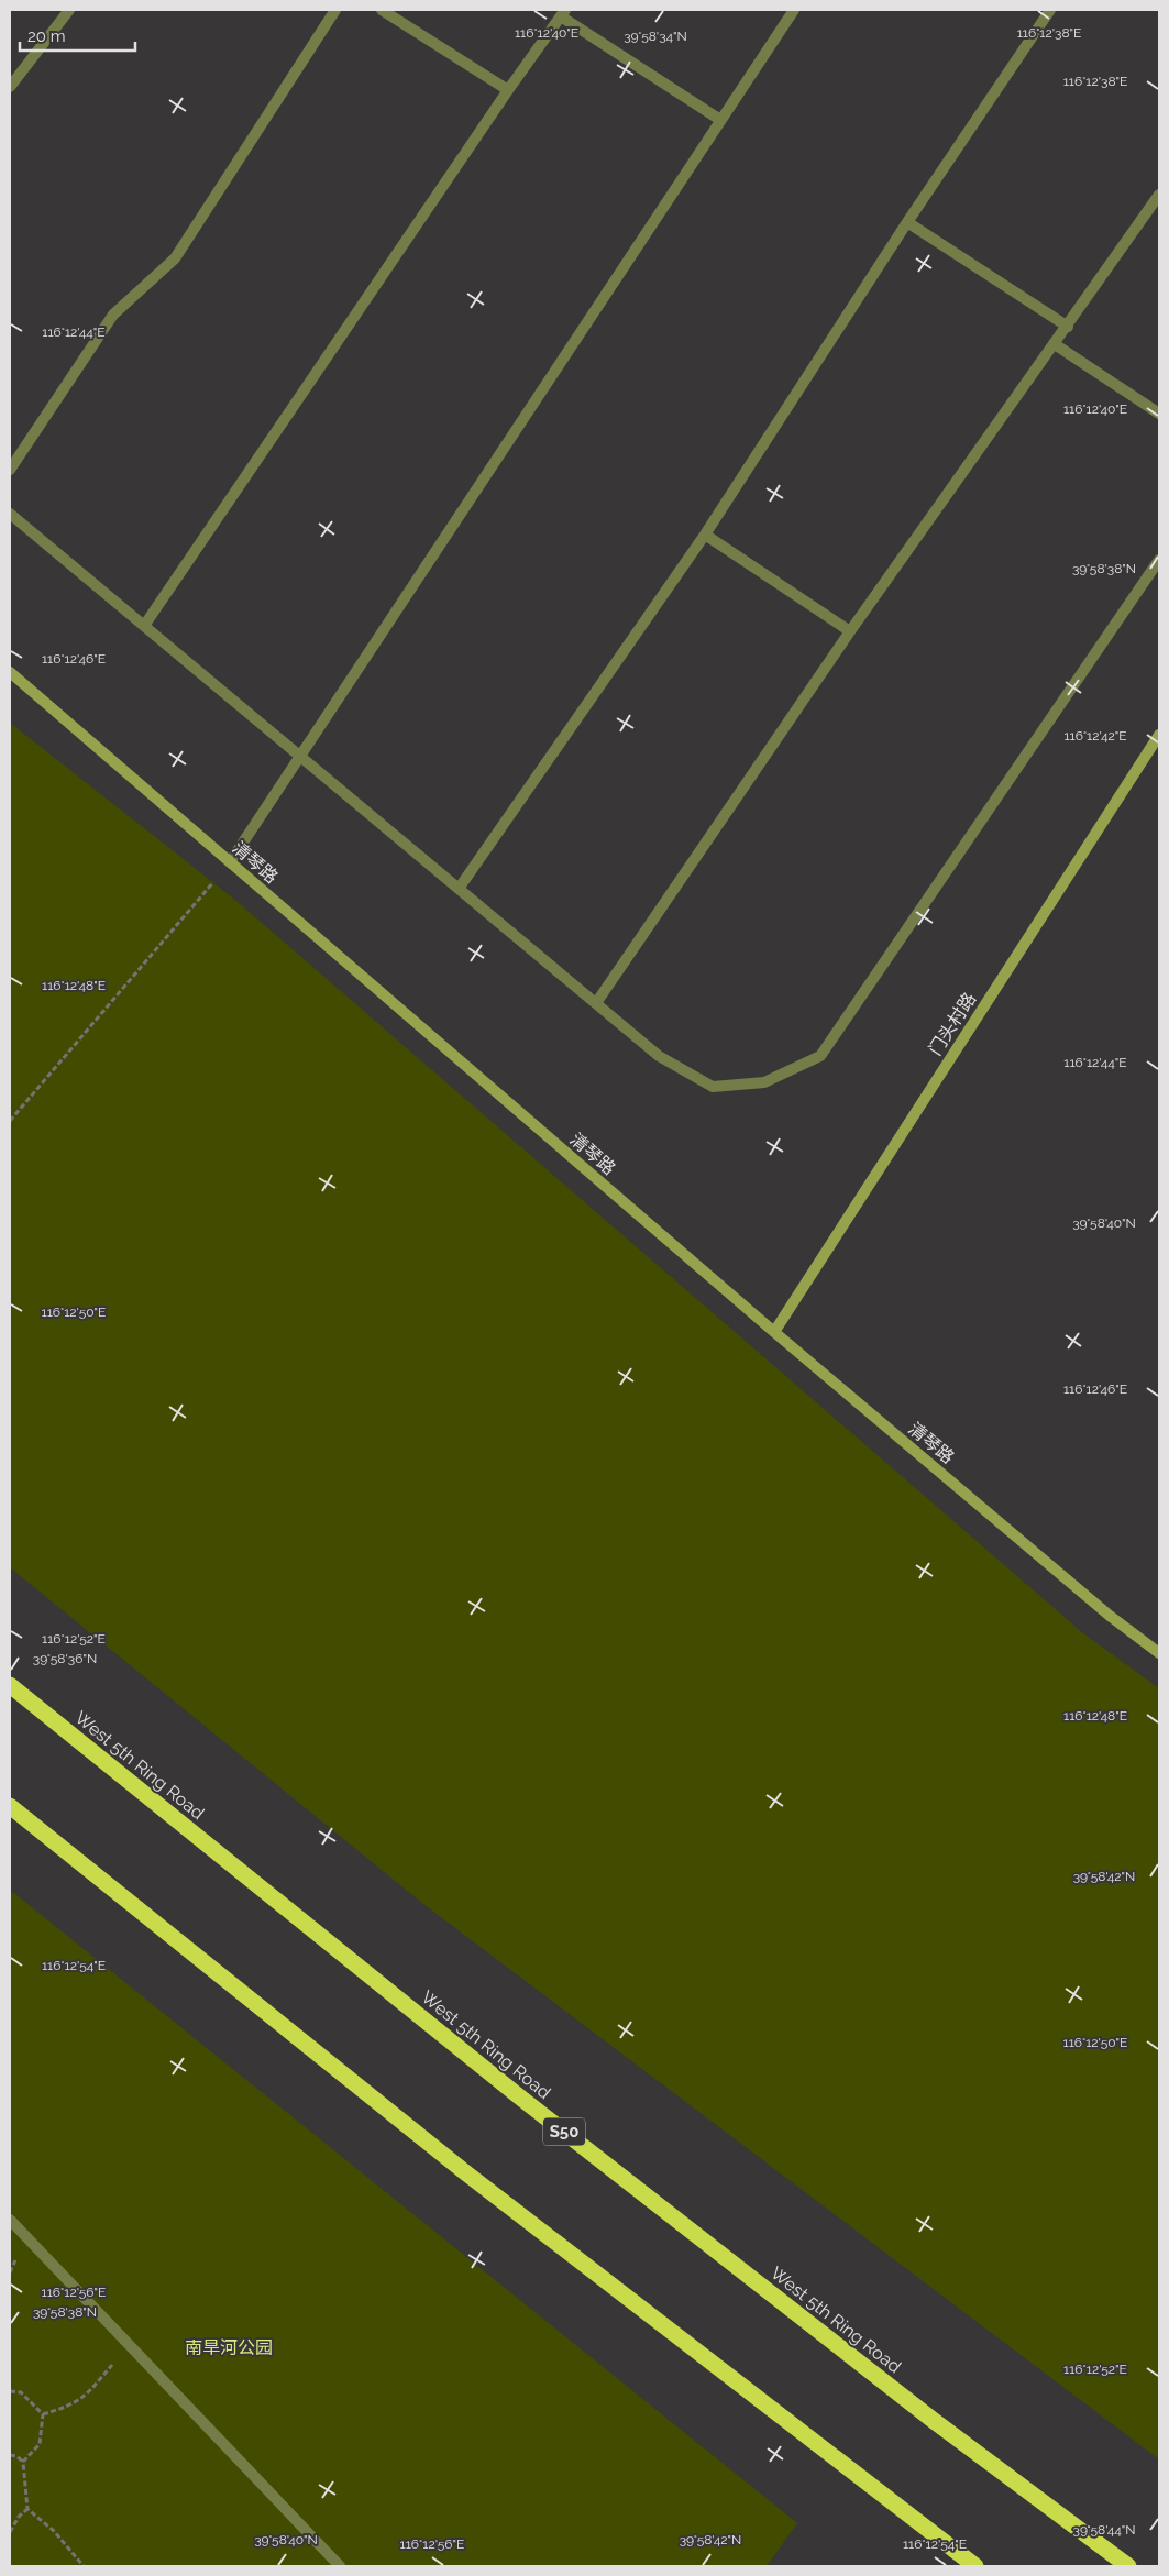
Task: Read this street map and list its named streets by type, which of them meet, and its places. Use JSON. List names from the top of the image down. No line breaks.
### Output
{"streets":{"highway":["West 5th Ring Road","S50"],"street":["清琴路","门头村路"]},"crossings":[["清琴路","门头村路"]],"parks":["南旱河公园"],"scale_bar":"20 m","coordinates":["116°12'38\"E","116°12'40\"E","39°58'34\"N","116°12'44\"E","39°58'38\"N","116°12'46\"E","116°12'42\"E","116°12'48\"E","39°58'40\"N","116°12'50\"E","116°12'52\"E","39°58'36\"N","39°58'42\"N","116°12'54\"E","116°12'56\"E","39°58'44\"N"]}
